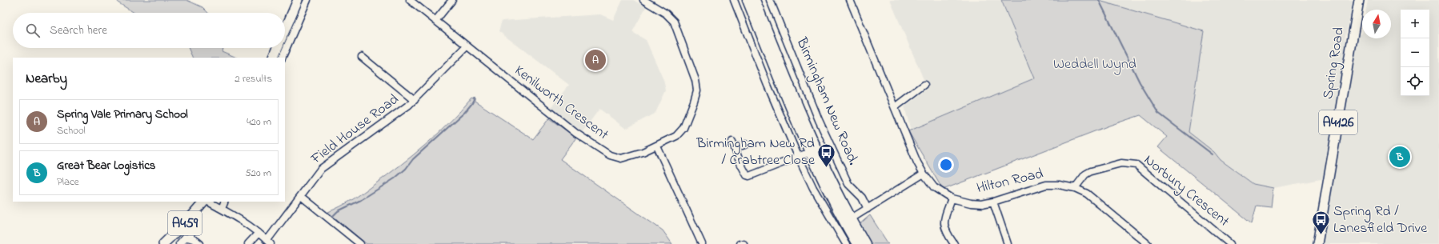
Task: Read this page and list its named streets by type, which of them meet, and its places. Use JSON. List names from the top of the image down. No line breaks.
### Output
{"streets":{"main road":["Spring Road","A4126","A459"],"street":["Birmingham New Road.","Kenilworth Crescent","Field House Road","Hilton Road","Norbury Crescent"]},"crossings":[["Kenilworth Crescent","Field House Road"],["Hilton Road","Norbury Crescent"]],"parks":["Weddell Wynd"],"places":{"bus stop":["Birmingham New Rd / Crabtree Close","Spring Rd / Lanesfield Drive"]},"north":"top","page":{"map_buttons":["+","−"],"search":"Search here","pins":["A","B"],"heading":["Nearby","2 results"],"list":[{"mark":"A","name":"Spring Vale Primary School","note":"School","value":"420 m"},{"mark":"B","name":"Great Bear Logistics","note":"Place","value":"520 m"}]}}
